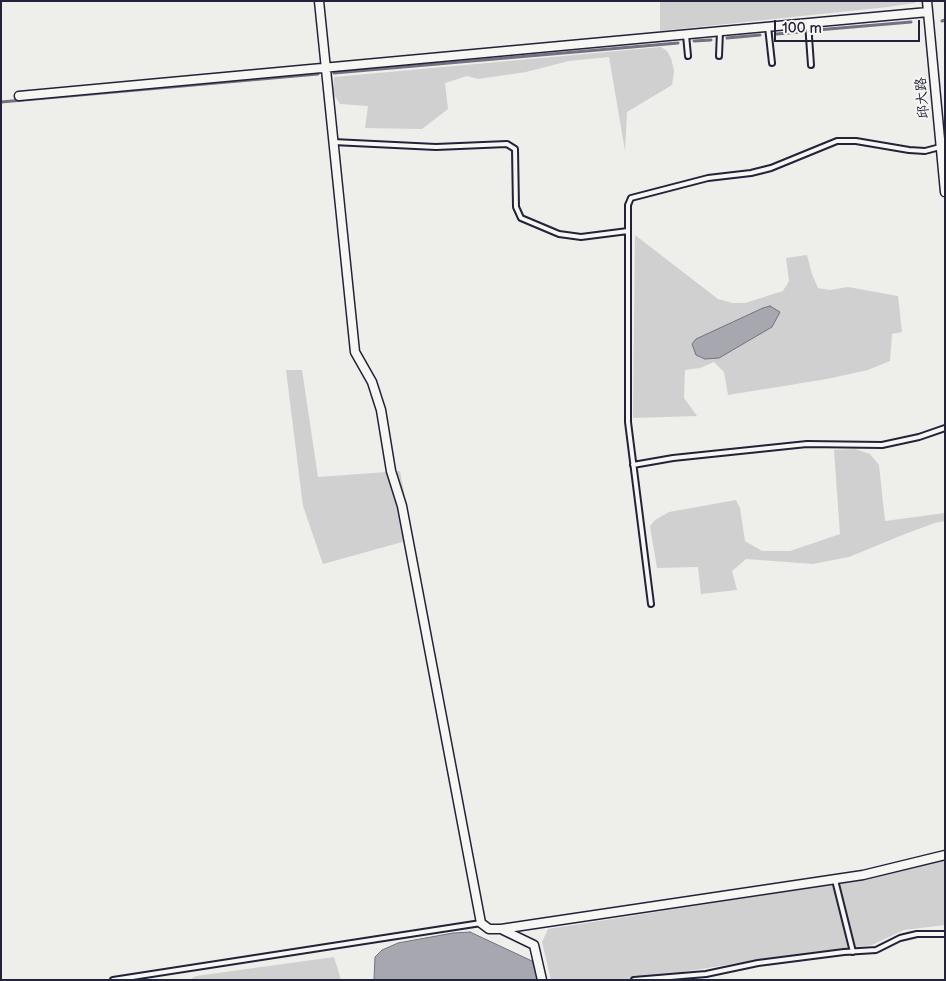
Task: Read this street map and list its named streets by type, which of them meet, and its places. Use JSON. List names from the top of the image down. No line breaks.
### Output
{"streets":{"street":["邱大路"]},"scale_bar":"100 m"}
